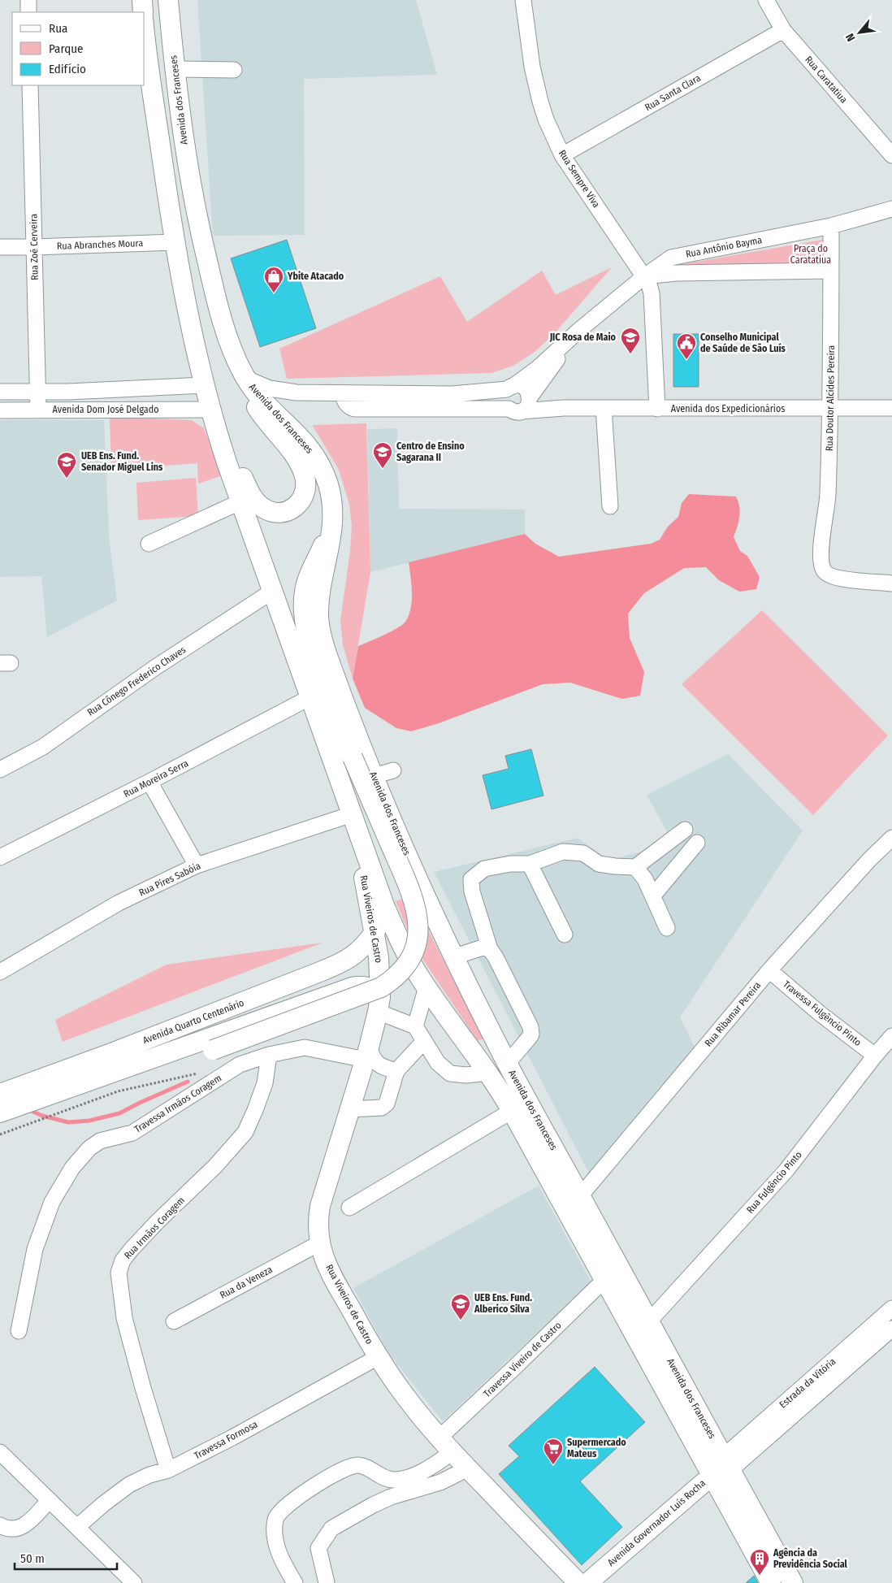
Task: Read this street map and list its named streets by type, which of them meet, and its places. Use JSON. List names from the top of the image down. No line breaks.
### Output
{"streets":{"main road":["Avenida dos Franceses","Rua Viveiros de Castro","Avenida Quarto Centenário","Avenida Governador Luís Rocha"],"street":["Rua Caratatiua","Rua Santa Clara","Rua Sempre Viva","Rua Abranches Moura","Rua Zoé Cerveira","Rua Antônio Bayma","Rua Doutor Alcídes Pereira","Avenida dos Expedicionários","Avenida Dom José Delgado","Rua Cônego Frederico Chaves","Rua Moreira Serra","Rua Píres Sabóia","Travessa Fulgêncio Pinto","Rua Ribamar Pereira","Travessa Irmãos Coragem","Rua Fulgêncio Pinto","Rua Irmãos Coragem","Rua da Veneza","Travessa Viveiro de Castro","Estrada da Vitória","Travessa Formosa"]},"crossings":[["Rua Caratatiua","Rua Santa Clara"],["Rua Santa Clara","Rua Sempre Viva"],["Avenida dos Franceses","Rua Abranches Moura"],["Avenida dos Franceses","Avenida Dom José Delgado"],["Avenida dos Franceses","Rua Cônego Frederico Chaves"],["Avenida dos Franceses","Rua Moreira Serra"],["Avenida dos Franceses","Rua Píres Sabóia"],["Avenida dos Franceses","Rua Viveiros de Castro"],["Avenida dos Franceses","Rua Ribamar Pereira"],["Avenida dos Franceses","Rua Fulgêncio Pinto"],["Avenida dos Franceses","Travessa Viveiro de Castro"],["Avenida dos Franceses","Estrada da Vitória"],["Avenida dos Franceses","Avenida Governador Luís Rocha"],["Rua Sempre Viva","Rua Antônio Bayma"],["Rua Sempre Viva","Avenida dos Expedicionários"],["Rua Abranches Moura","Rua Zoé Cerveira"],["Rua Zoé Cerveira","Avenida Dom José Delgado"],["Rua Antônio Bayma","Rua Doutor Alcídes Pereira"],["Rua Antônio Bayma","Avenida dos Expedicionários"],["Rua Doutor Alcídes Pereira","Avenida dos Expedicionários"],["Rua Píres Sabóia","Rua Viveiros de Castro"],["Rua Viveiros de Castro","Avenida Quarto Centenário"],["Rua Viveiros de Castro","Travessa Irmãos Coragem"],["Rua Viveiros de Castro","Rua da Veneza"],["Rua Viveiros de Castro","Travessa Viveiro de Castro"],["Rua Viveiros de Castro","Travessa Formosa"],["Travessa Fulgêncio Pinto","Rua Ribamar Pereira"],["Travessa Fulgêncio Pinto","Rua Fulgêncio Pinto"],["Travessa Irmãos Coragem","Rua Irmãos Coragem"],["Rua Irmãos Coragem","Travessa Formosa"],["Estrada da Vitória","Avenida Governador Luís Rocha"]],"parks":["Praça do Caratatiua"],"places":{"shop":["Ybite Atacado"],"school or university":["JIC Rosa de Maio","Centro de Ensino Sagarana II","UEB Ens. Fund. Senador Miguel Lins","UEB Ens. Fund. Alberico Silva"],"public building":["Conselho Municipal de Saúde de São Luís"],"supermarket":["Supermercado Mateus"],"building":["Agência da Previdência Social"]},"legend":["Rua","Parque","Edifício"],"scale_bar":"50 m","north":"bottom left"}
